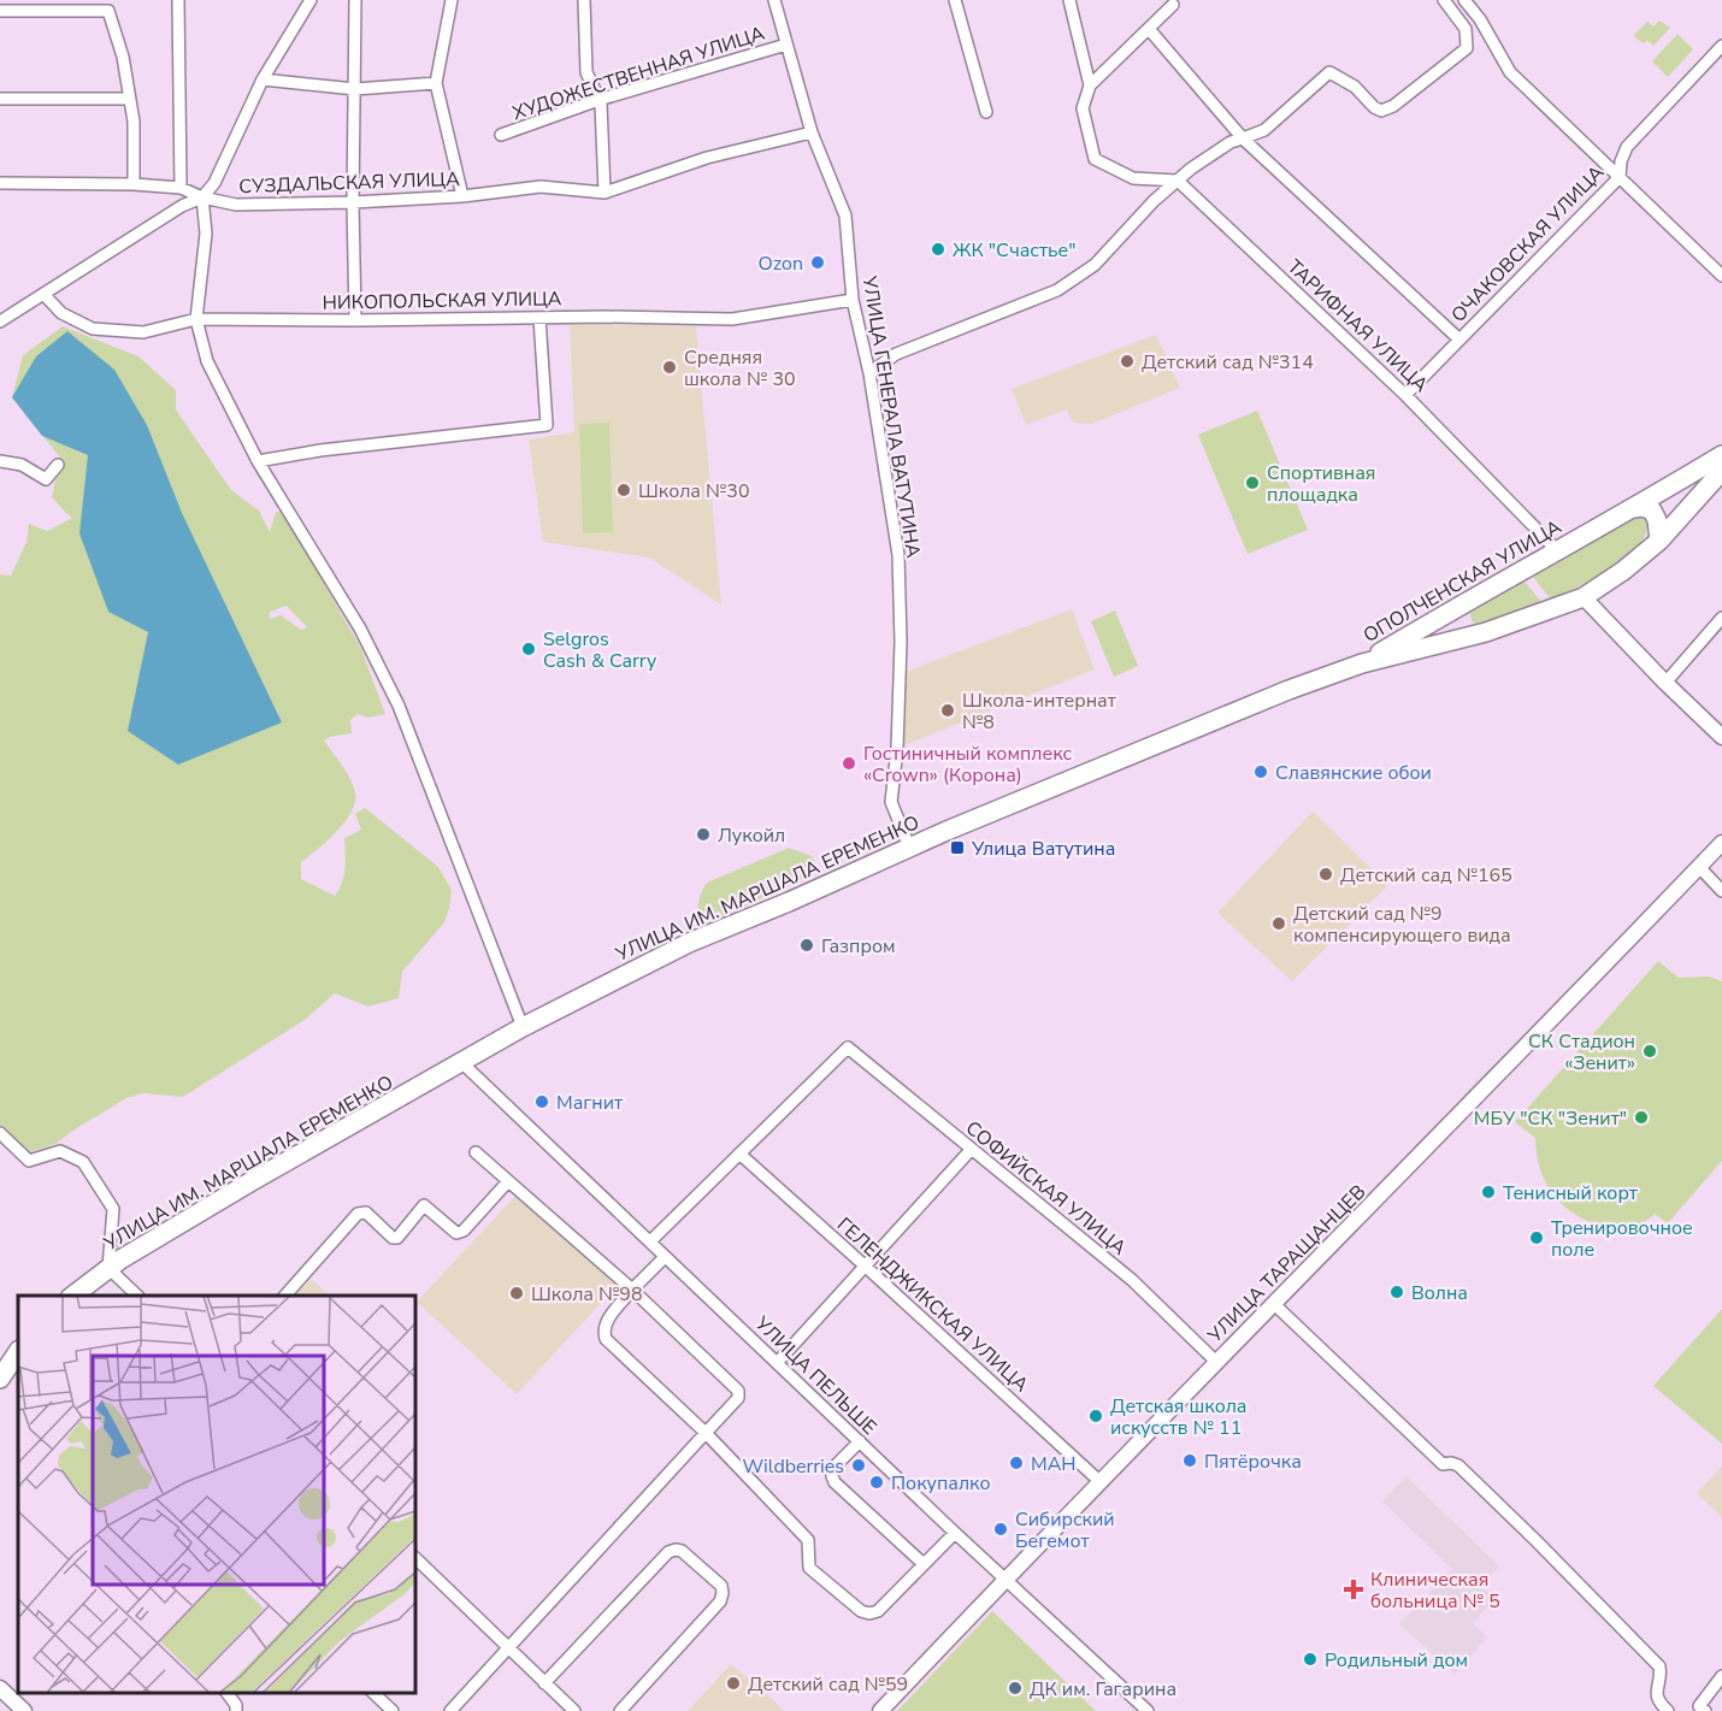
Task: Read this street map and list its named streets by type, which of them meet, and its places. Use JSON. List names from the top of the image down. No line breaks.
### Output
{"streets":{"highway":["ОПОЛЧЕНСКАЯ УЛИЦА","УЛИЦА ИМ. МАРШАЛА ЕРЕМЕНКО"],"street":["ХУДОЖЕСТВЕННАЯ УЛИЦА","СУЗДАЛЬСКАЯ УЛИЦА","ОЧАКОВСКАЯ УЛИЦА","НИКОПОЛЬСКАЯ УЛИЦА","ТАРИФНАЯ УЛИЦА","УЛИЦА ГЕНЕРАЛА ВАТУТИНА","СОФИЙСКАЯ УЛИЦА","УЛИЦА ТАРАЩАНЦЕВ","ГЕЛЕНДЖИКСКАЯ УЛИЦА","УЛИЦА ПЕЛЬШЕ"]},"crossings":[["ХУДОЖЕСТВЕННАЯ УЛИЦА","УЛИЦА ГЕНЕРАЛА ВАТУТИНА"],["ОЧАКОВСКАЯ УЛИЦА","ТАРИФНАЯ УЛИЦА"],["НИКОПОЛЬСКАЯ УЛИЦА","УЛИЦА ГЕНЕРАЛА ВАТУТИНА"],["ТАРИФНАЯ УЛИЦА","ОПОЛЧЕНСКАЯ УЛИЦА"],["УЛИЦА ГЕНЕРАЛА ВАТУТИНА","УЛИЦА ИМ. МАРШАЛА ЕРЕМЕНКО"],["ОПОЛЧЕНСКАЯ УЛИЦА","УЛИЦА ИМ. МАРШАЛА ЕРЕМЕНКО"],["УЛИЦА ИМ. МАРШАЛА ЕРЕМЕНКО","УЛИЦА ПЕЛЬШЕ"],["СОФИЙСКАЯ УЛИЦА","УЛИЦА ТАРАЩАНЦЕВ"],["СОФИЙСКАЯ УЛИЦА","ГЕЛЕНДЖИКСКАЯ УЛИЦА"],["УЛИЦА ТАРАЩАНЦЕВ","ГЕЛЕНДЖИКСКАЯ УЛИЦА"],["УЛИЦА ТАРАЩАНЦЕВ","УЛИЦА ПЕЛЬШЕ"]],"places":{"other":["ЖК \"Счастье\"","Ozon","Детский сад №314","Средняя школа № 30","Спортивная площадка","Школа №30","Selgros Cash & Carry","Школа-интернат №8","Гостиничный комплекс «Crown» (Корона)","Славянские обои","Лукойл","Детский сад №165","Детский сад №9 компенсирующего вида","Газпром","СК Стадион «Зенит»","Магнит","МБУ \"СК \"Зенит\"","Тенисный корт","Тренировочное поле","Волна","Школа №98","Детская школа искусств № 11","Пятёрочка","МАН","Wildberries","Покупалко","Сибирский Бегемот","Родильный дом","Детский сад №59","ДК им. Гагарина"],"transit":["Улица Ватутина"],"health":["Клиническая больница № 5"]}}
